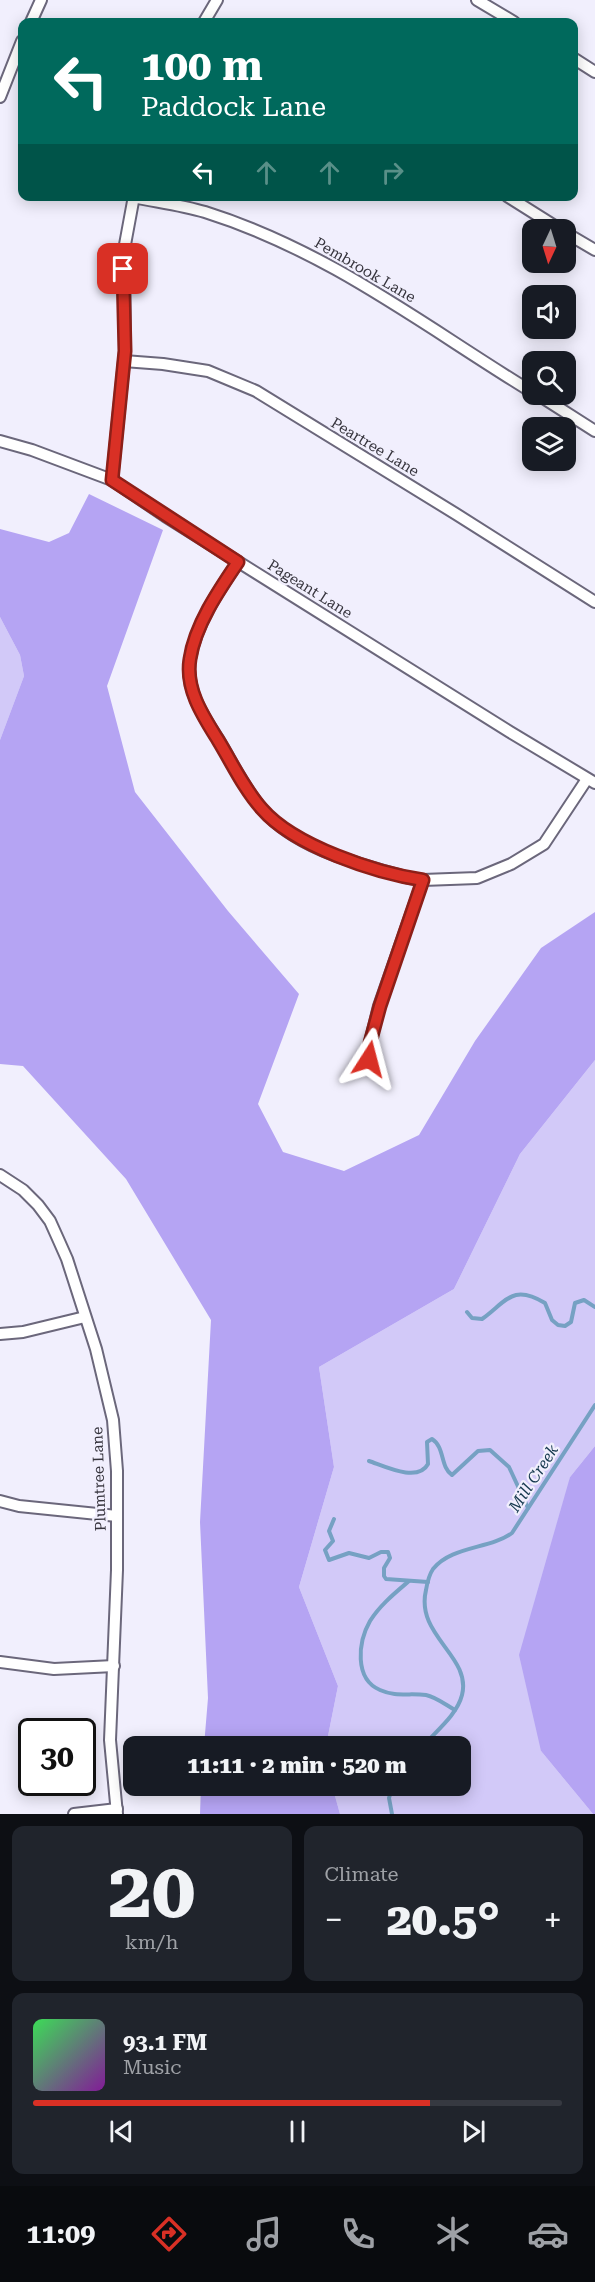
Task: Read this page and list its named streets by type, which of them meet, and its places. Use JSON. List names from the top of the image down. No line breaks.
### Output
{"streets":{"street":["Pembrook Lane","Peartree Lane","Pageant Lane","Plumtree Lane"]},"water":["Mill Creek"],"north":"bottom","page":{"turn":["100 m","Paddock Lane"],"limit":"30","trip":"11:11 · 2 min · 520 m","tile":[["20","km/h"],"Climate"],"heat":["−","20.5°","+"],"song":["93.1 FM","Music"],"tabs":"11:09"}}
